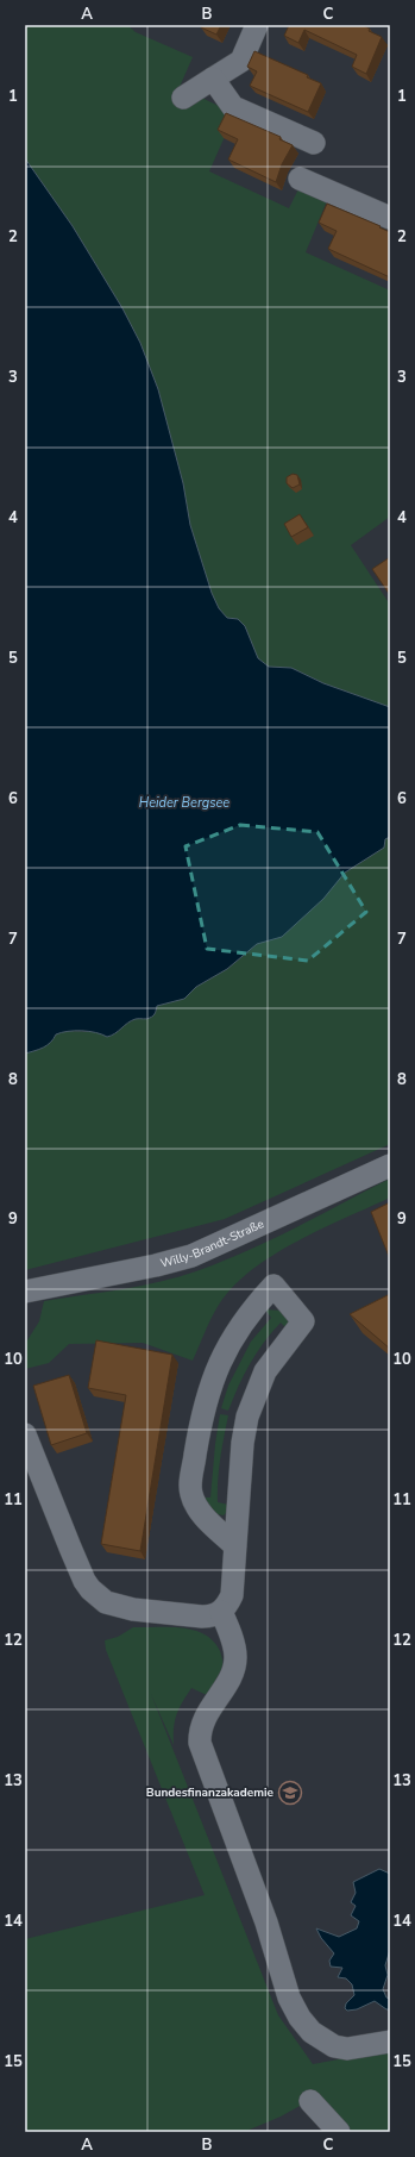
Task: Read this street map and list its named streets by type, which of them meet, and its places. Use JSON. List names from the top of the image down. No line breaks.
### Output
{"streets":{"street":["Willy-Brandt-Straße"]},"water":["Heider Bergsee"],"places":{"school or university":["Bundesfinanzakademie"]},"grid":{"columns":["A","B","C"],"rows":["1","2","3","4","5","6","7","8","9","10","11","12","13","14","15"]}}
